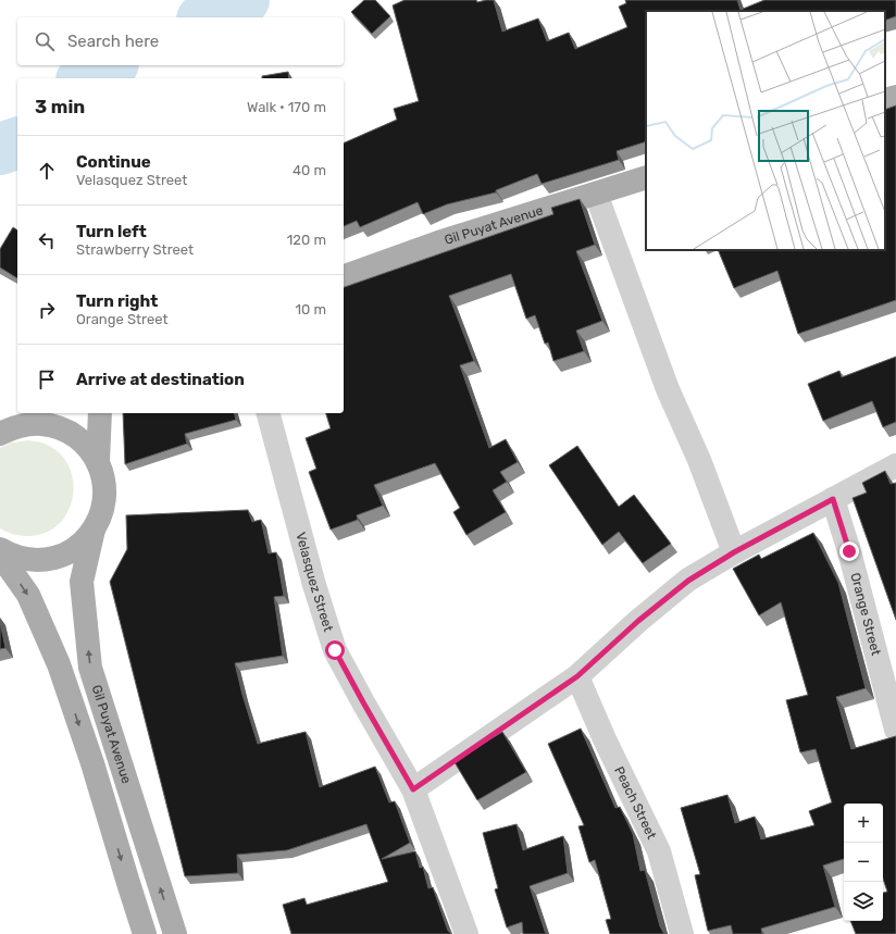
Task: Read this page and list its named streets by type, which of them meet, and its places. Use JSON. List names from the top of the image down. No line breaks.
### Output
{"streets":{"main road":["Gil Puyat Avenue"],"street":["Velasquez Street","Orange Street","Peach Street"]},"page":{"search":"Search here","heading":["3 min","Walk · 170 m"],"list":[["Continue","Velasquez Street","40 m"],["Turn left","Strawberry Street","120 m"],["Turn right","Orange Street","10 m"],"Arrive at destination"],"map_buttons":["+","−"]}}
